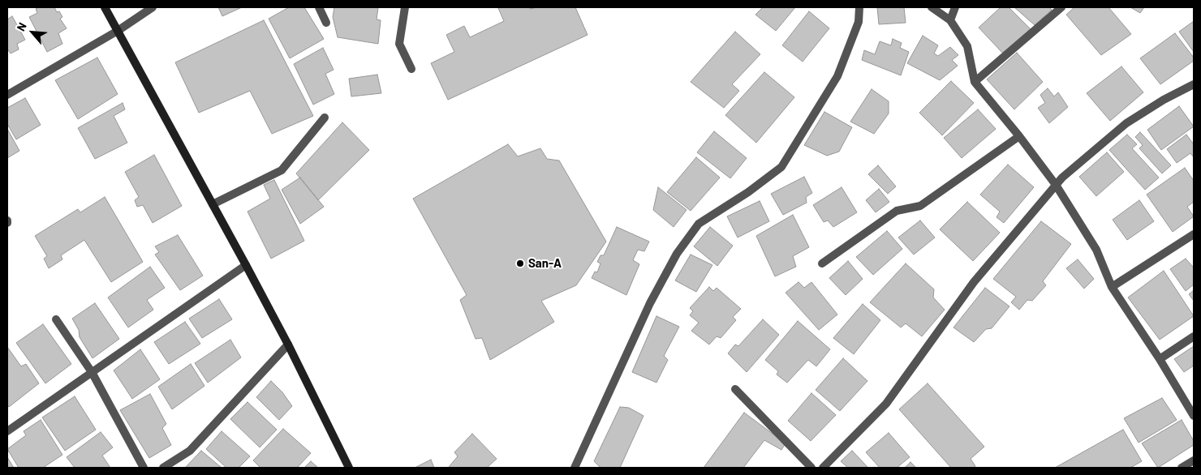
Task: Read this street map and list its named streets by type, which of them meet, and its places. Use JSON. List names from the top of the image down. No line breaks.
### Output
{"places":["San-A"],"north":"top left"}
